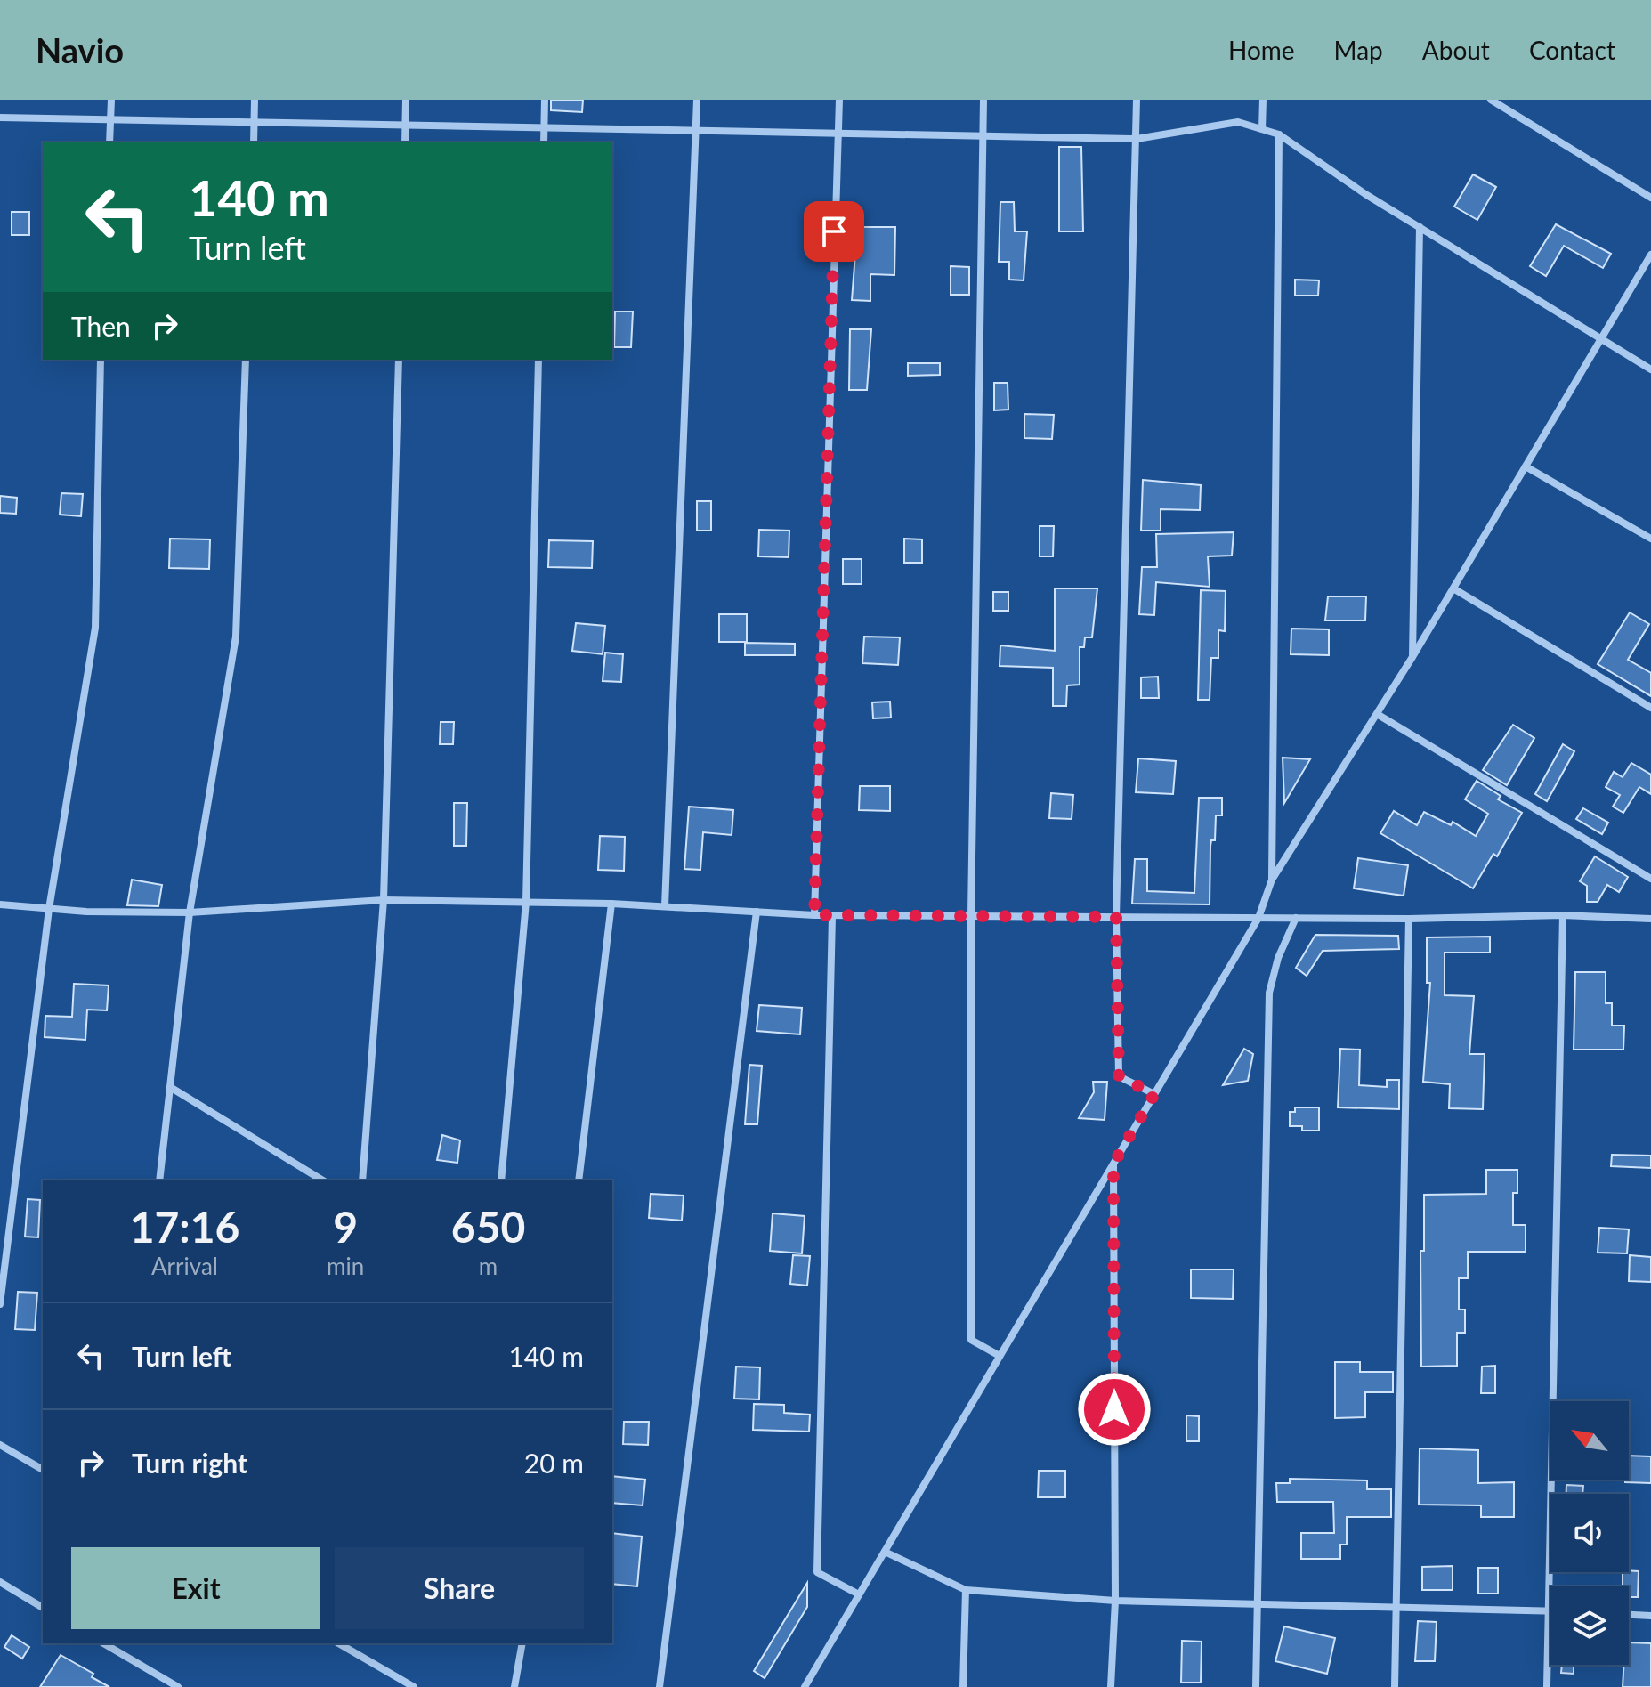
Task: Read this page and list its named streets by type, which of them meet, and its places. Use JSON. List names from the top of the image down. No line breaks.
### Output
{"north":"top left","page":{"header":"Navio","nav":["Home","Map","About","Contact"],"turn":["140 m","Turn left"],"then":"Then","eta":["17:16","Arrival","9","min","650","m"],"list":[{"name":"Turn left","value":"140 m"},{"name":"Turn right","value":"20 m"}],"buttons":["Exit","Share"]}}
